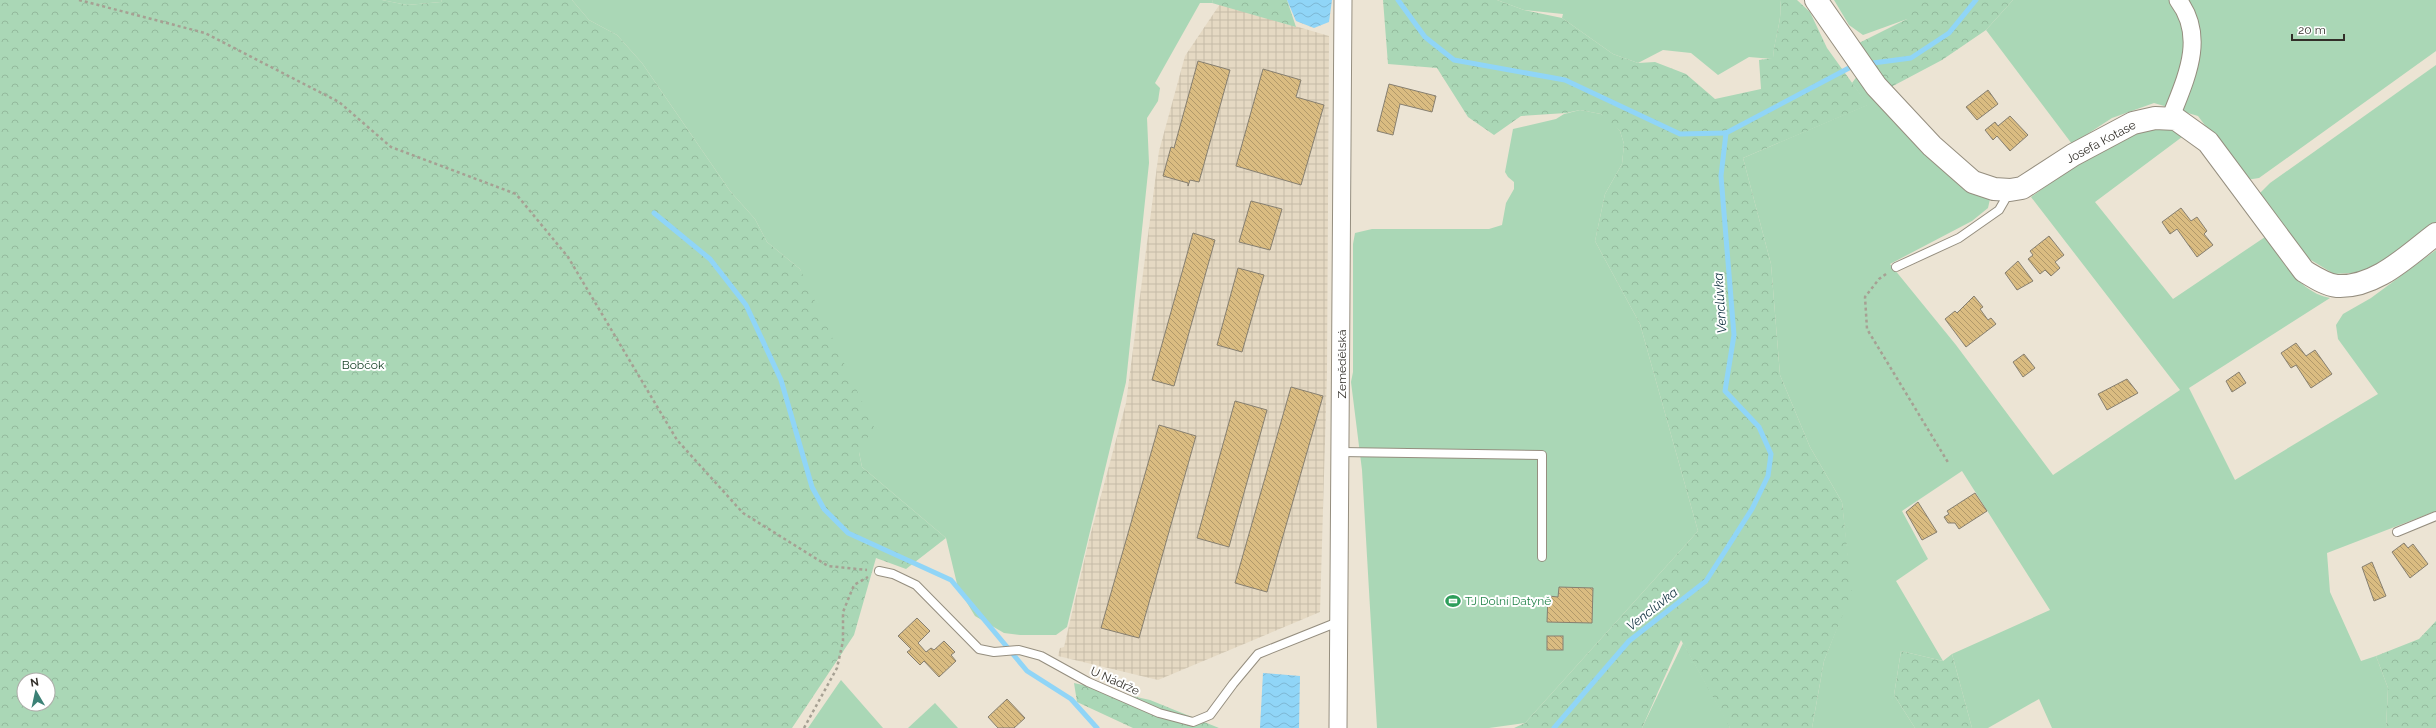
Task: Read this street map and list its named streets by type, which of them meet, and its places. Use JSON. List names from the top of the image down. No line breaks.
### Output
{"streets":{"street":["Josefa Kotase","Zemědělská"],"lane":["U Nádrže"]},"crossings":[["Zemědělská","U Nádrže"]],"water":["Venclůvka"],"parks":["Bobčok"],"places":{"sports":["TJ Dolní Datyně"]},"scale_bar":"20 m","north":"top"}
